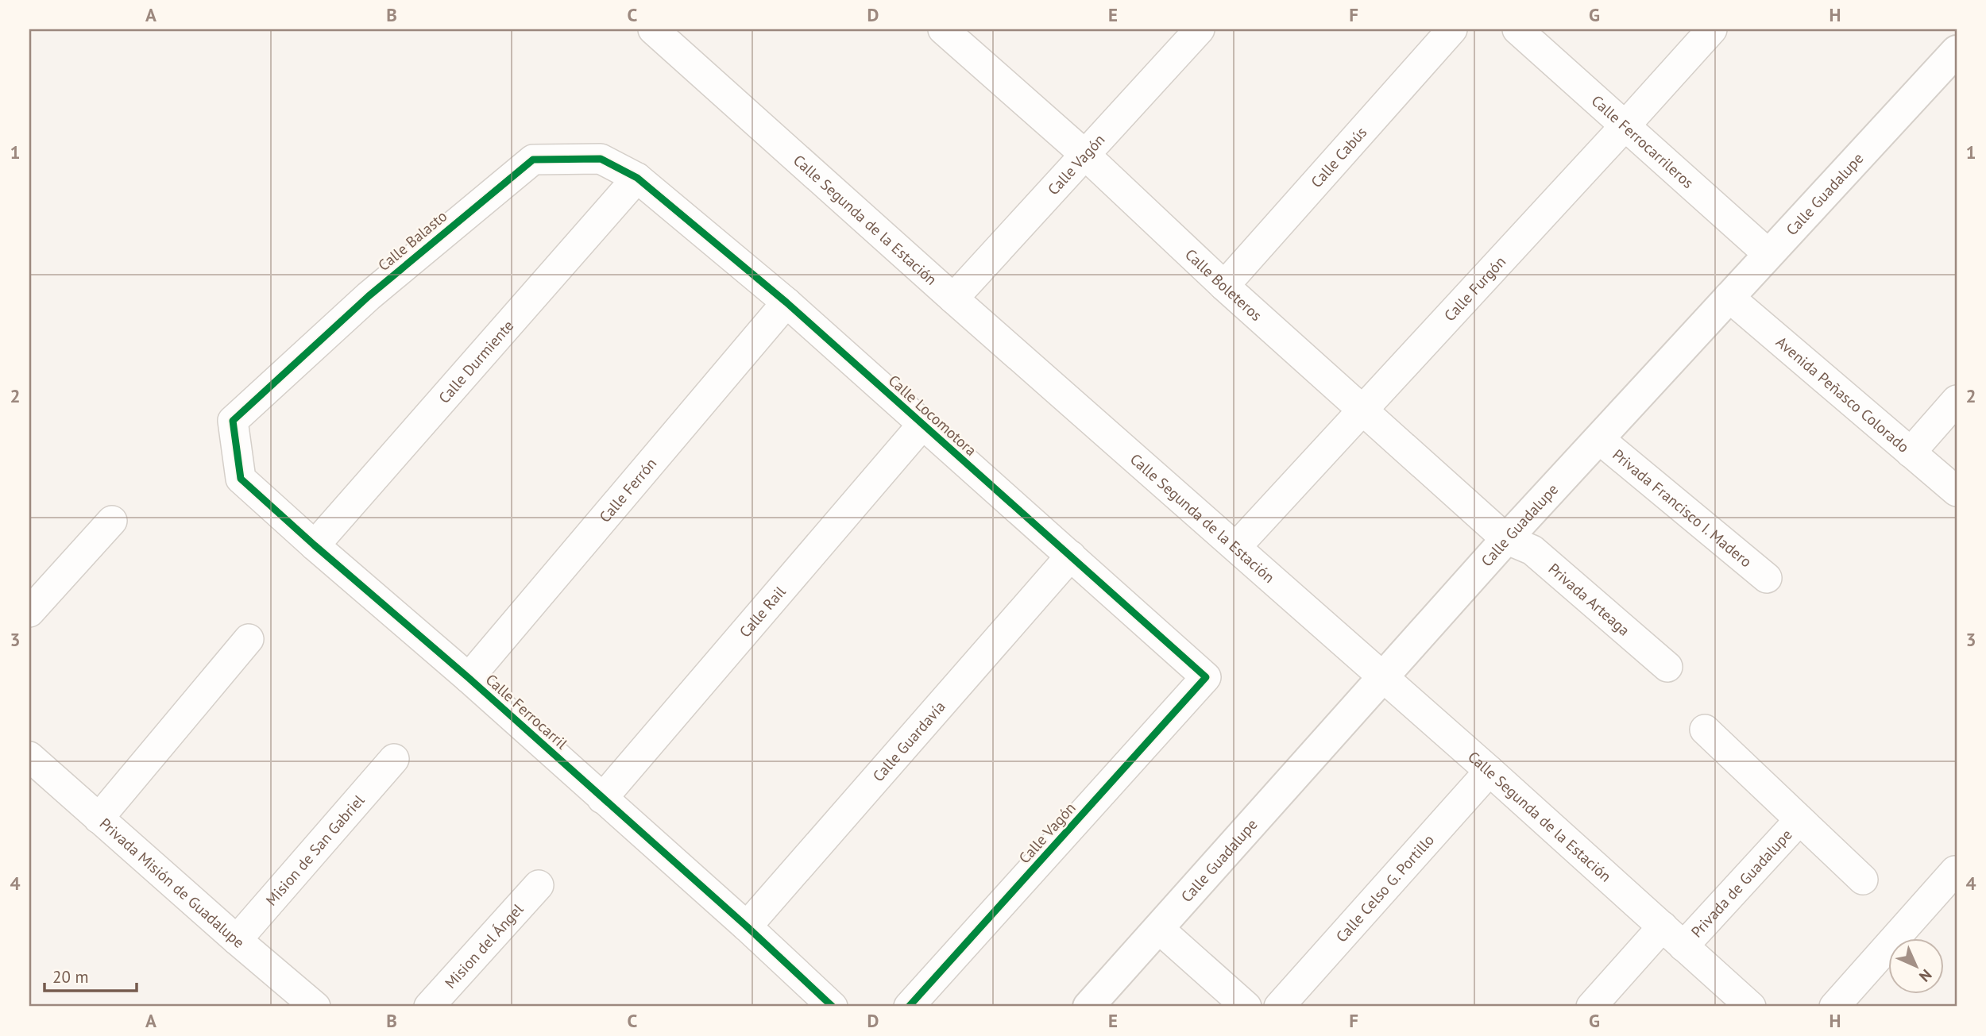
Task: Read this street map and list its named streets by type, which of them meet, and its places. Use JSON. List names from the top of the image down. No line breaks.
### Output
{"streets":{"street":["Calle Ferrocarrileros","Calle Cabús","Calle Vagón","Calle Guadalupe","Calle Segunda de la Estación","Calle Balasto","Calle Boleteros","Calle Furgón","Calle Durmiente","Avenida Peñasco Colorado","Calle Locomotora","Calle Ferrón","Privada Francisco I. Madero","Privada Arteaga","Calle Rail","Calle Ferrocarril","Calle Guardavía","Mision de San Gabriel","Privada Misión de Guadalupe","Privada de Guadalupe","Calle Celso G. Portillo","Mision del Ángel"]},"crossings":[["Calle Ferrocarrileros","Calle Guadalupe"],["Calle Ferrocarrileros","Calle Furgón"],["Calle Cabús","Calle Boleteros"],["Calle Vagón","Calle Segunda de la Estación"],["Calle Vagón","Calle Boleteros"],["Calle Vagón","Calle Locomotora"],["Calle Guadalupe","Calle Segunda de la Estación"],["Calle Guadalupe","Calle Boleteros"],["Calle Guadalupe","Avenida Peñasco Colorado"],["Calle Guadalupe","Privada Francisco I. Madero"],["Calle Guadalupe","Privada Arteaga"],["Calle Segunda de la Estación","Calle Furgón"],["Calle Segunda de la Estación","Privada de Guadalupe"],["Calle Segunda de la Estación","Calle Celso G. Portillo"],["Calle Balasto","Calle Durmiente"],["Calle Balasto","Calle Locomotora"],["Calle Balasto","Calle Ferrocarril"],["Calle Boleteros","Calle Furgón"],["Calle Boleteros","Privada Arteaga"],["Calle Durmiente","Calle Locomotora"],["Calle Durmiente","Calle Ferrocarril"],["Calle Locomotora","Calle Ferrón"],["Calle Locomotora","Calle Rail"],["Calle Locomotora","Calle Guardavía"],["Calle Ferrón","Calle Ferrocarril"],["Calle Rail","Calle Ferrocarril"],["Calle Ferrocarril","Calle Guardavía"],["Mision de San Gabriel","Privada Misión de Guadalupe"]],"scale_bar":"20 m","north":"bottom right","grid":{"columns":["A","B","C","D","E","F","G","H"],"rows":["1","2","3","4"]}}
